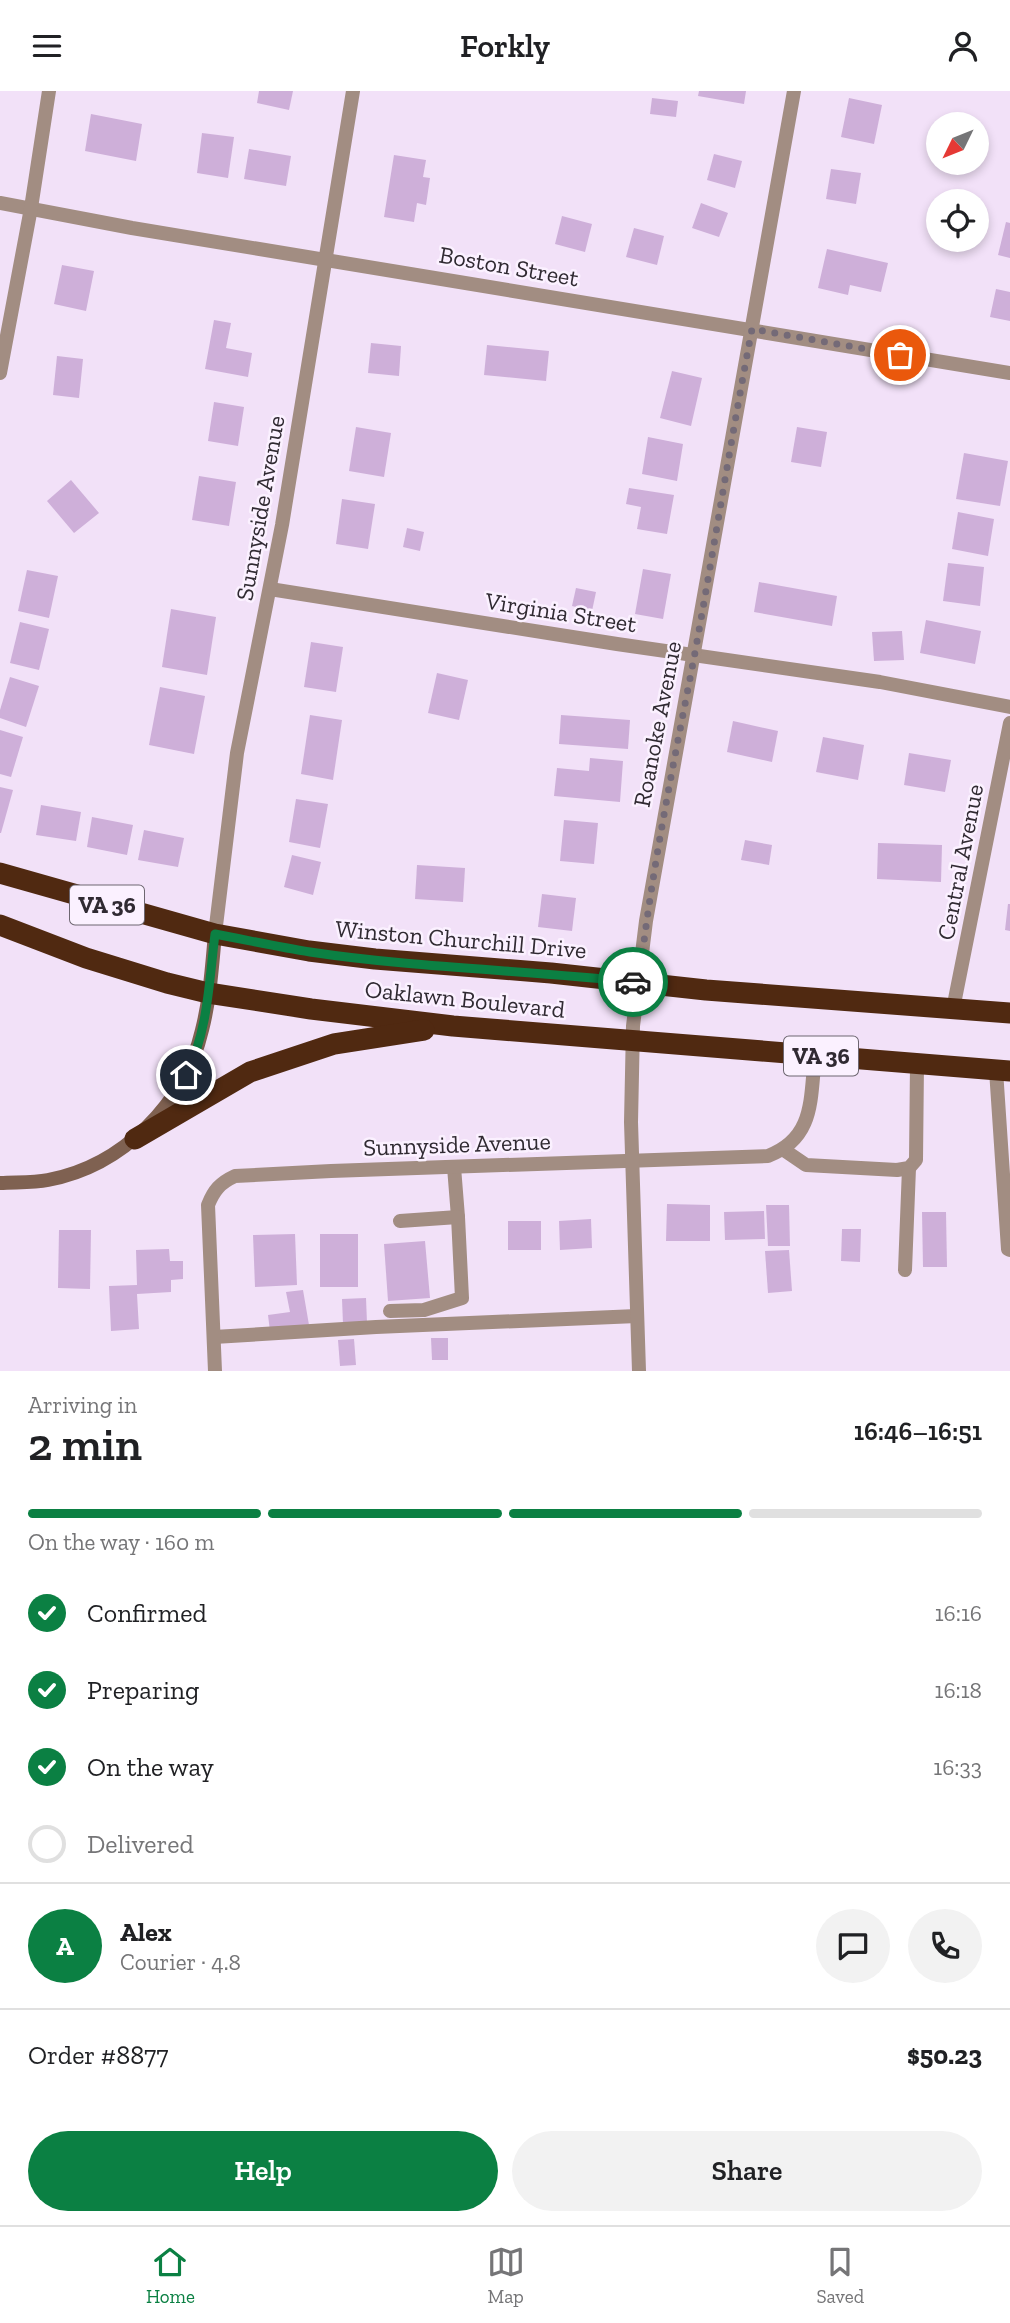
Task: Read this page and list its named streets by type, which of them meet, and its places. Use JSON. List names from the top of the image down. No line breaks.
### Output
{"streets":{"highway":["VA 36","Winston Churchill Drive","Oaklawn Boulevard"],"street":["Boston Street","Sunnyside Avenue","Virginia Street","Roanoke Avenue","Central Avenue"]},"crossings":[["Boston Street","Sunnyside Avenue"],["Boston Street","Roanoke Avenue"],["Sunnyside Avenue","Virginia Street"],["Sunnyside Avenue","Roanoke Avenue"],["Sunnyside Avenue","Winston Churchill Drive"],["Virginia Street","Roanoke Avenue"],["Roanoke Avenue","Winston Churchill Drive"],["Roanoke Avenue","Oaklawn Boulevard"],["Central Avenue","Winston Churchill Drive"],["VA 36","Oaklawn Boulevard"]],"north":"bottom left","page":{"header":"Forkly","heading":["2 min","Arriving in","16:46–16:51"],"panel":["Alex","Courier · 4.8","Order #8877","$50.23"],"bar":"On the way · 160 m","list":[["Confirmed","16:16"],["Preparing","16:18"],["On the way","16:33"],"Delivered"],"round":"A","buttons":["Help","Share"],"tabs":["Home","Map","Saved"]}}
